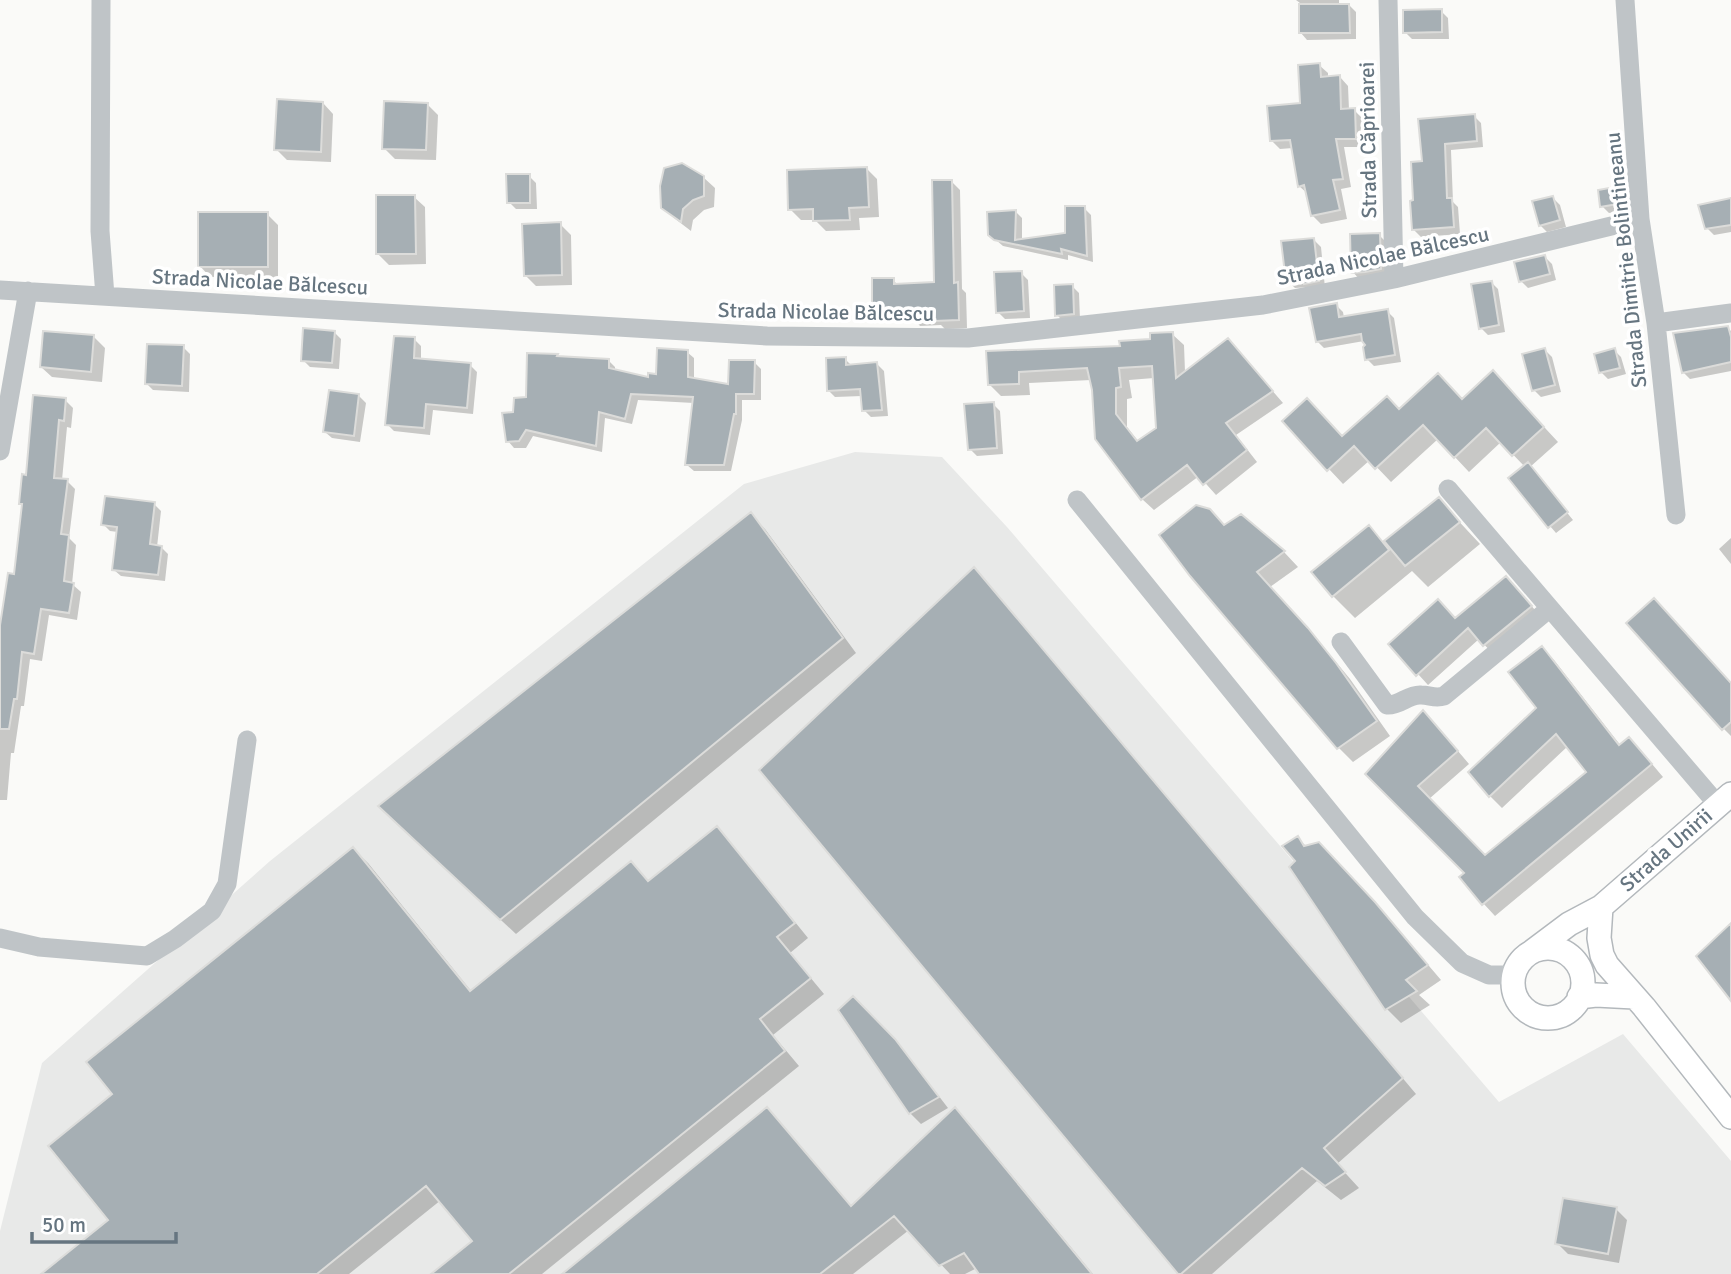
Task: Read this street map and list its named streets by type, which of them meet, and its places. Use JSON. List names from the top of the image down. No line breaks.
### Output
{"streets":{"main road":["Strada Unirii"],"street":["Strada Căprioarei","Strada Nicolae Bălcescu","Strada Dimitrie Bolintineanu"]},"crossings":[["Strada Căprioarei","Strada Nicolae Bălcescu"],["Strada Nicolae Bălcescu","Strada Dimitrie Bolintineanu"]],"scale_bar":"50 m"}
